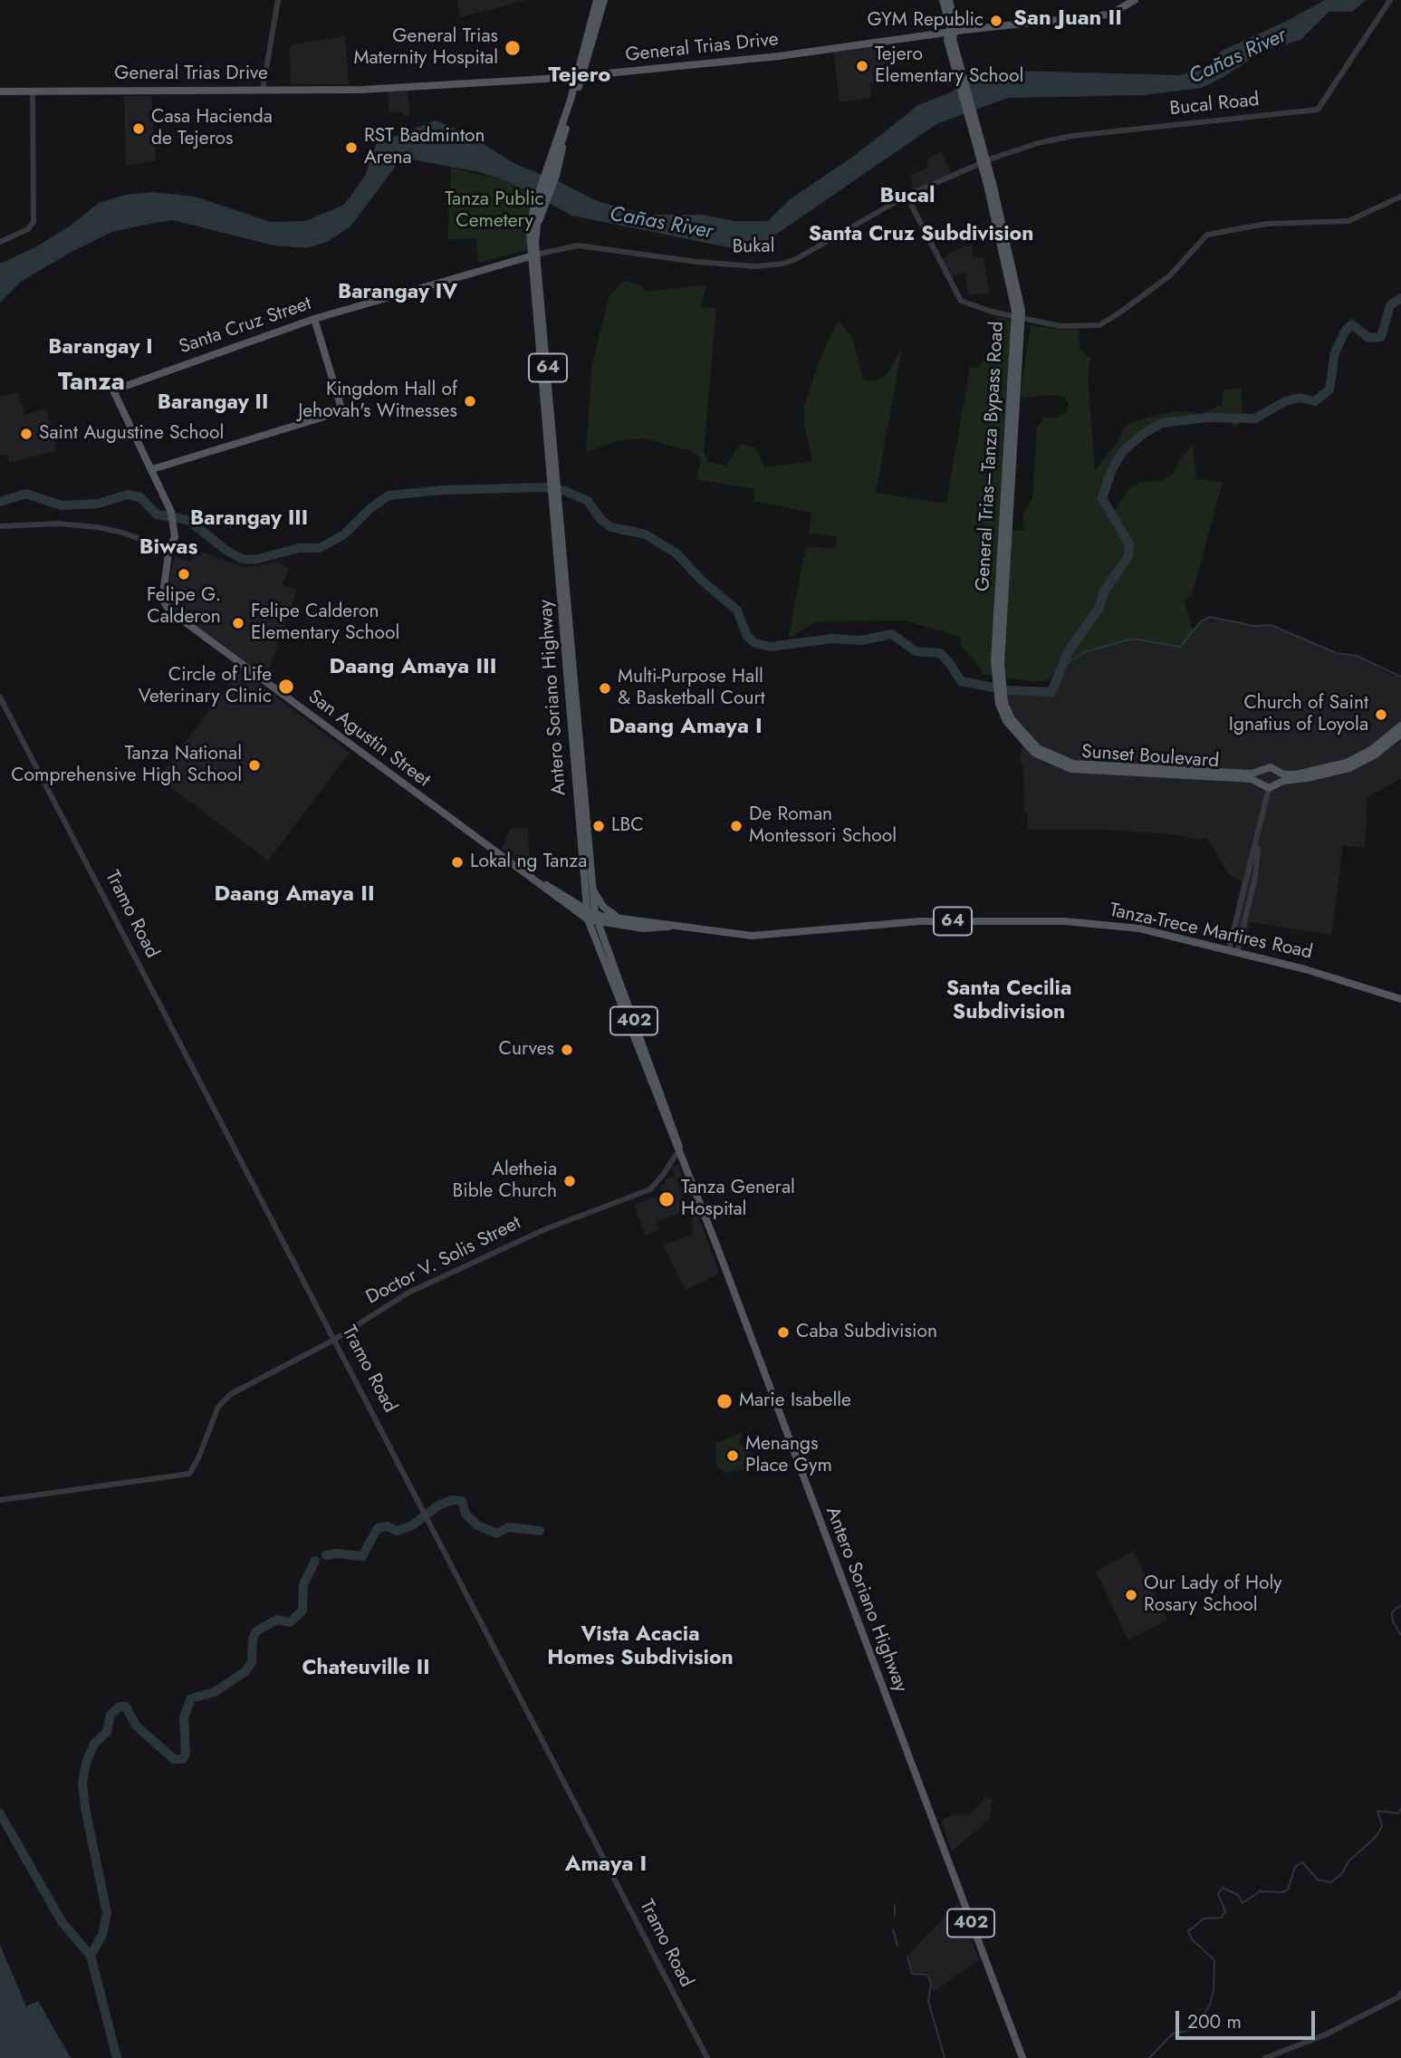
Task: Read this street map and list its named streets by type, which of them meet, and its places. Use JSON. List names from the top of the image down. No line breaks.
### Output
{"streets":{"main road":["General Trias Drive","Santa Cruz Street","64","General Trias–Tanza Bypass Road","Antero Soriano Highway","San Agustin Street","Sunset Boulevard","Tanza-Trece Martires Road","402"],"street":["Bucal Road","Bukal","Tramo Road","Doctor V. Solis Street"]},"crossings":[["General Trias Drive","General Trias–Tanza Bypass Road"],["General Trias Drive","Antero Soriano Highway"],["Bucal Road","Bukal"],["Bucal Road","General Trias–Tanza Bypass Road"],["Bukal","Santa Cruz Street"],["Bukal","General Trias–Tanza Bypass Road"],["Bukal","Antero Soriano Highway"],["Santa Cruz Street","Antero Soriano Highway"],["Santa Cruz Street","San Agustin Street"],["General Trias–Tanza Bypass Road","Sunset Boulevard"],["Antero Soriano Highway","San Agustin Street"],["Antero Soriano Highway","Tanza-Trece Martires Road"],["Antero Soriano Highway","Doctor V. Solis Street"],["San Agustin Street","Tanza-Trece Martires Road"],["Tramo Road","Doctor V. Solis Street"]],"districts":["San Juan II","Tejero","Bucal","Santa Cruz Subdivision","Barangay IV","Barangay I","Tanza","Barangay II","Barangay III","Biwas","Daang Amaya III","Daang Amaya I","Daang Amaya II","Santa Cecilia Subdivision","Vista Acacia Homes Subdivision","Chateuville II","Amaya I"],"water":["Cañas River"],"parks":["Tanza Public Cemetery"],"places":["GYM Republic","General Trias Maternity Hospital","Tejero Elementary School","Casa Hacienda de Tejeros","RST Badminton Arena","Kingdom Hall of Jehovah's Witnesses","Saint Augustine School","Felipe G. Calderon","Felipe Calderon Elementary School","Circle of Life Veterinary Clinic","Multi-Purpose Hall & Basketball Court","Church of Saint Ignatius of Loyola","Tanza National Comprehensive High School","LBC","De Roman Montessori School","Lokal ng Tanza","Curves","Aletheia Bible Church","Tanza General Hospital","Caba Subdivision","Marie Isabelle","Menangs Place Gym","Our Lady of Holy Rosary School"],"scale_bar":"200 m"}
